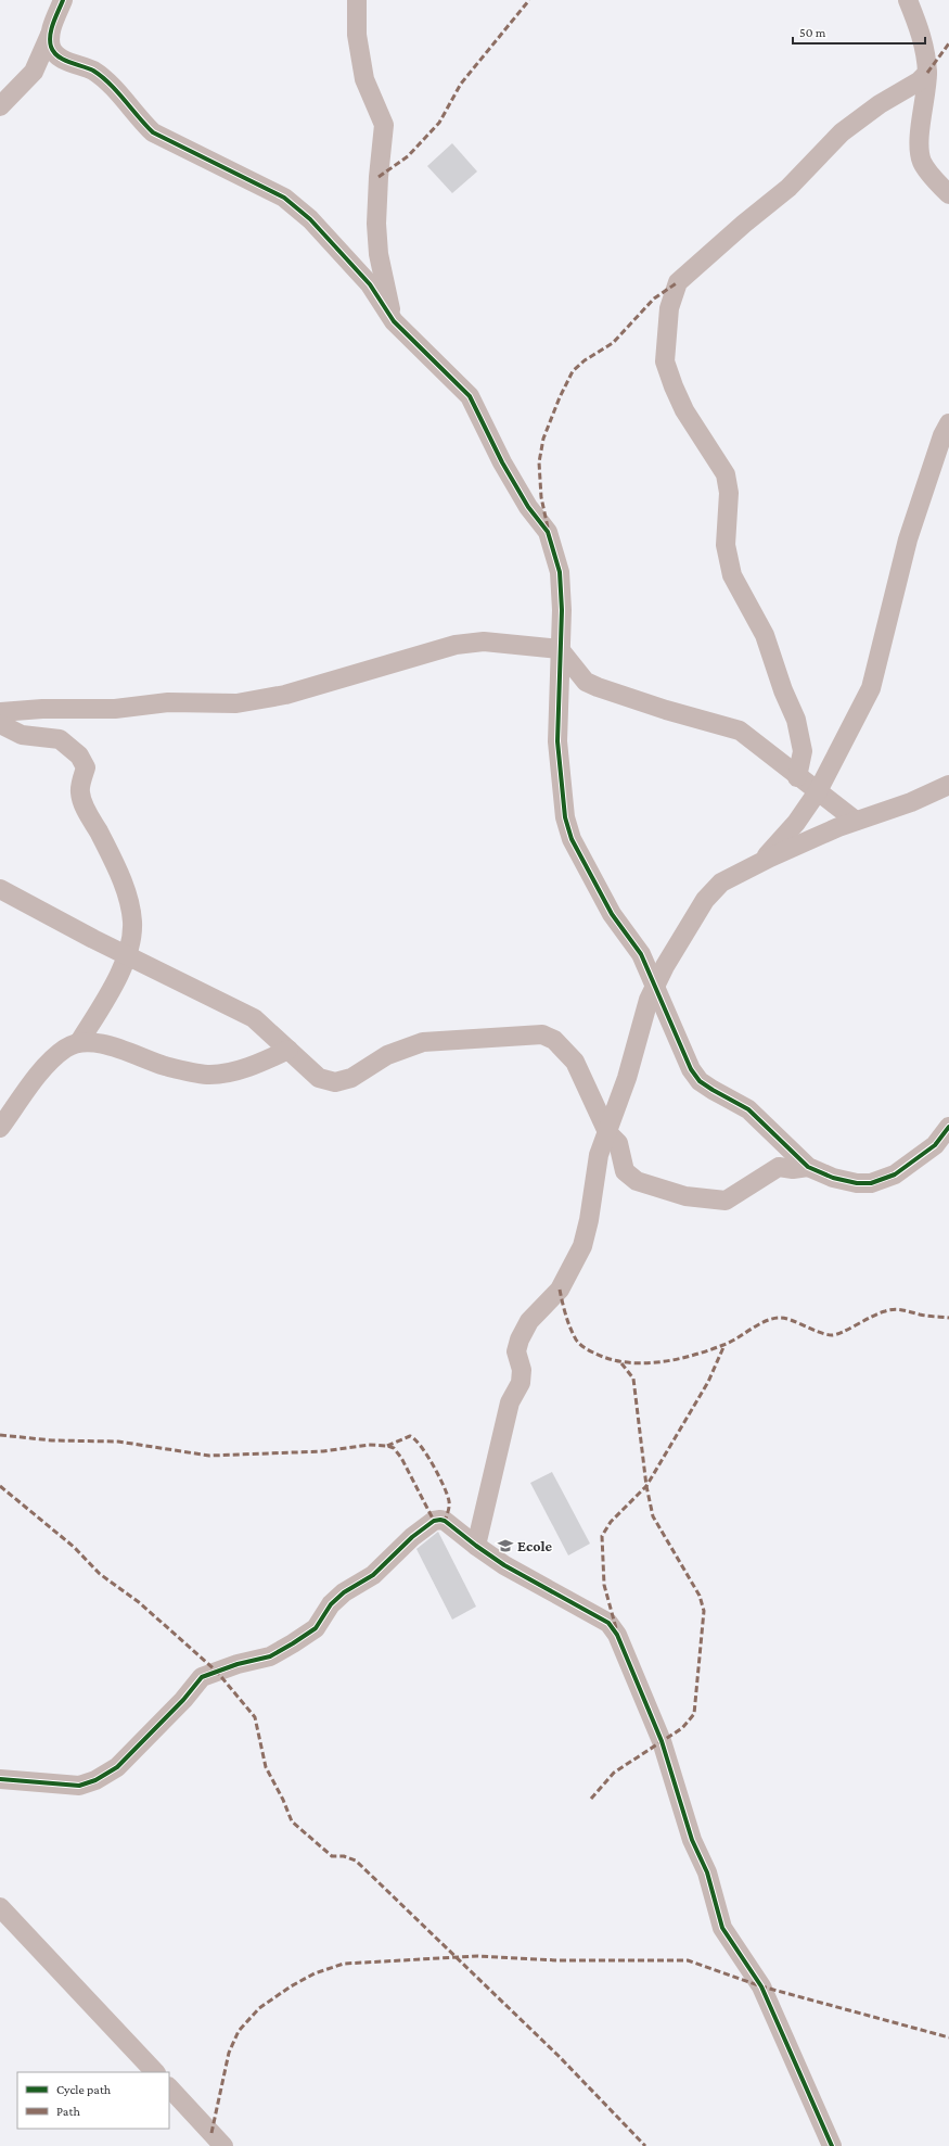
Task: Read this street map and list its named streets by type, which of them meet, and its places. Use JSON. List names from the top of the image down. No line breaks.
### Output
{"places":{"school or university":["Ecole"]},"legend":["Cycle path","Path"],"scale_bar":"50 m"}
